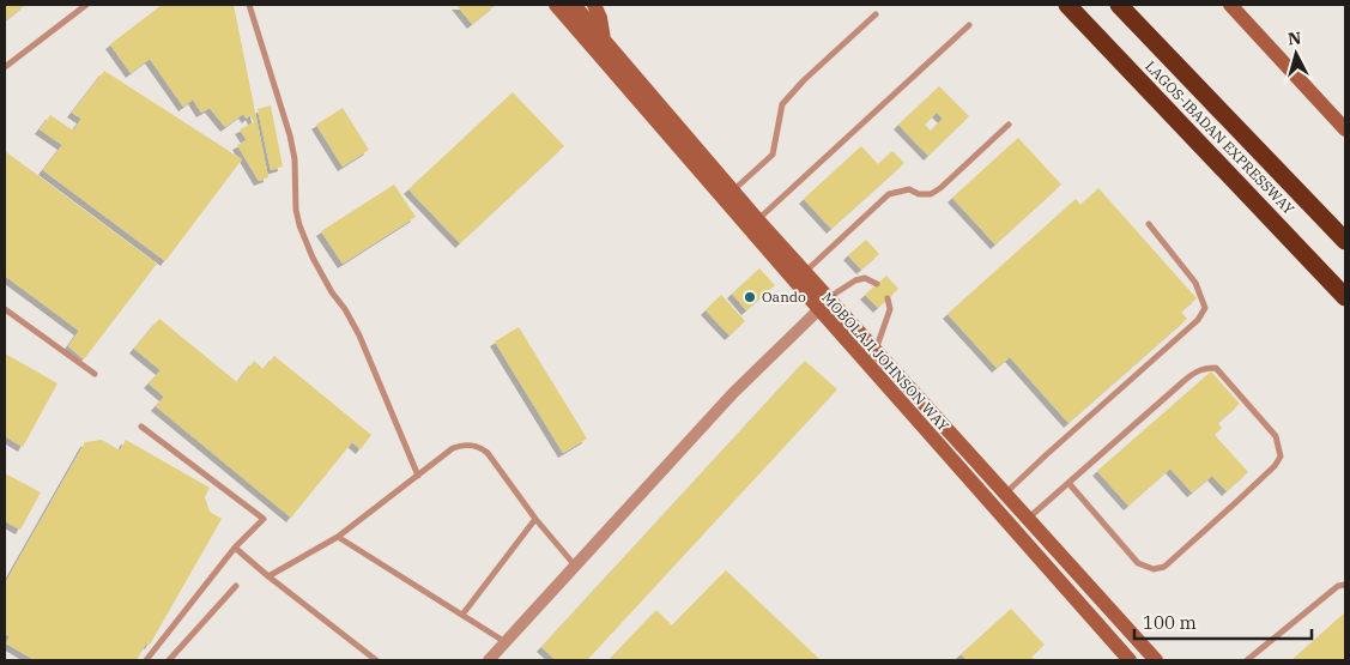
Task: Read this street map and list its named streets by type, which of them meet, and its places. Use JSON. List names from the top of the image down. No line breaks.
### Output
{"streets":{"highway":["LAGOS-IBADAN EXPRESSWAY"],"street":["MOBOLAJI JOHNSON WAY"]},"places":["Oando"],"scale_bar":"100 m","north":"top"}
